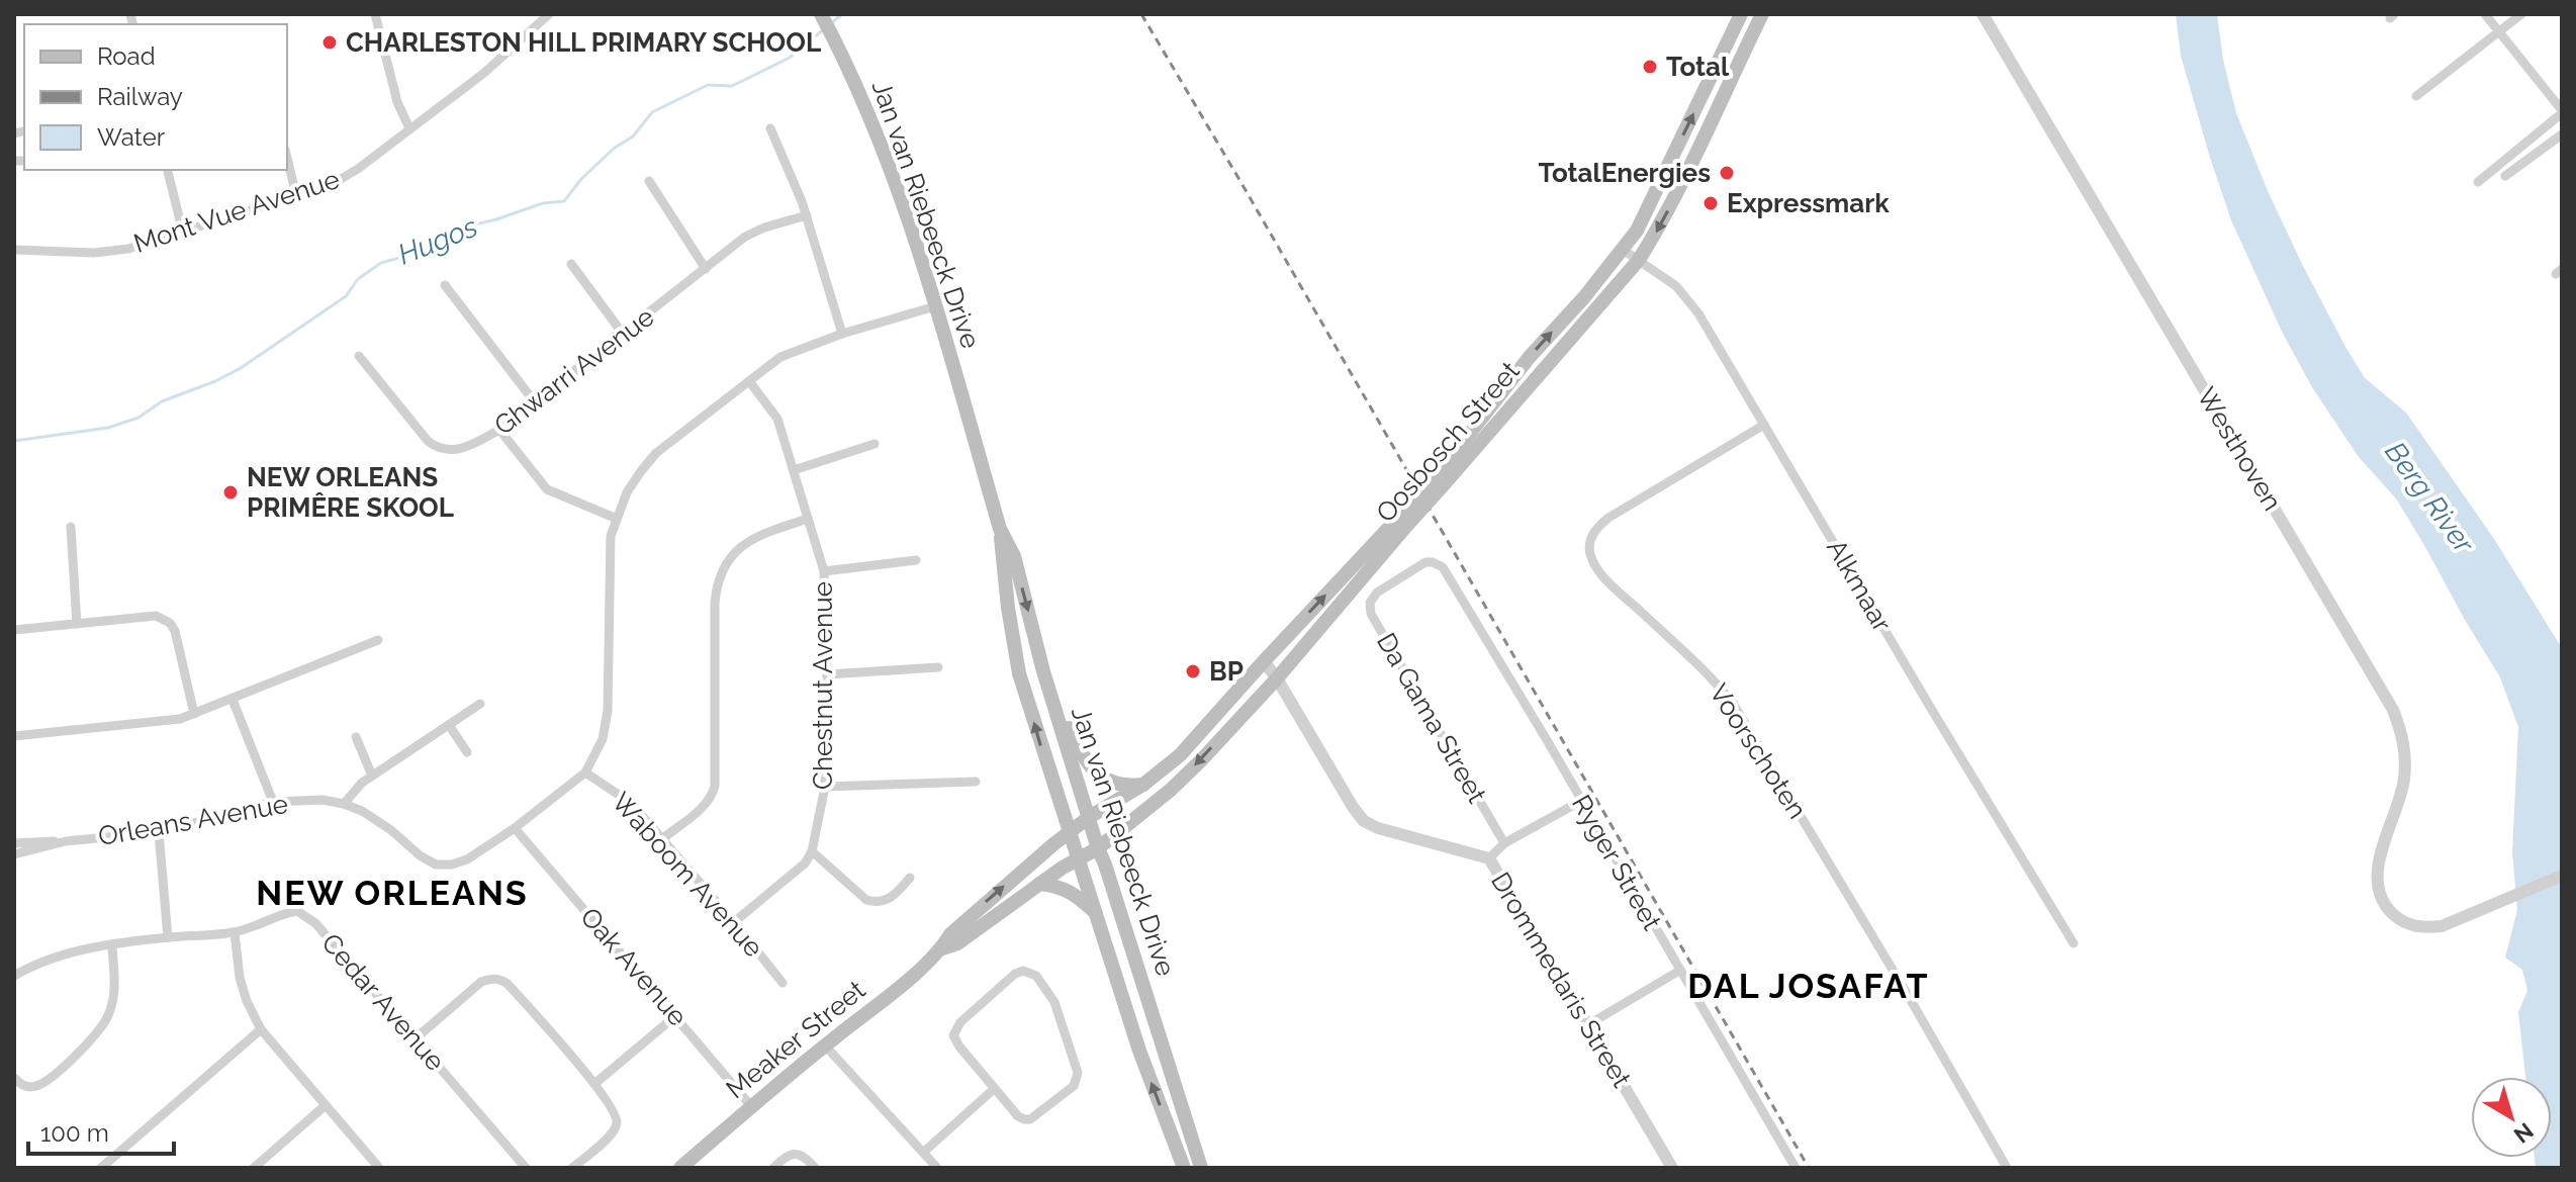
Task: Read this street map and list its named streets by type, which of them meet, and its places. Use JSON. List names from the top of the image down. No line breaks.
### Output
{"streets":{"main road":["Jan van Riebeeck Drive","Oosbosch Street","Meaker Street"],"street":["Mont Vue Avenue","Ghwarri Avenue","Westhoven","Alkmaar","Chestnut Avenue","Da Gama Street","Voorschoten","Orleans Avenue","Ryger Street","Waboom Avenue","Oak Avenue","Drommedaris Street","Cedar Avenue"]},"crossings":[["Jan van Riebeeck Drive","Oosbosch Street"],["Jan van Riebeeck Drive","Orleans Avenue"],["Jan van Riebeeck Drive","Meaker Street"],["Oosbosch Street","Alkmaar"],["Oosbosch Street","Drommedaris Street"],["Oosbosch Street","Meaker Street"],["Alkmaar","Voorschoten"],["Chestnut Avenue","Orleans Avenue"],["Da Gama Street","Ryger Street"],["Orleans Avenue","Waboom Avenue"],["Orleans Avenue","Oak Avenue"],["Oak Avenue","Meaker Street"]],"districts":["NEW ORLEANS","DAL JOSAFAT"],"water":["Hugos","Berg River"],"places":["CHARLESTON HILL PRIMARY SCHOOL","Total","TotalEnergies","Expressmark","NEW ORLEANS PRIMÊRE SKOOL","BP"],"legend":["Road","Railway","Water"],"scale_bar":"100 m","north":"bottom right"}
